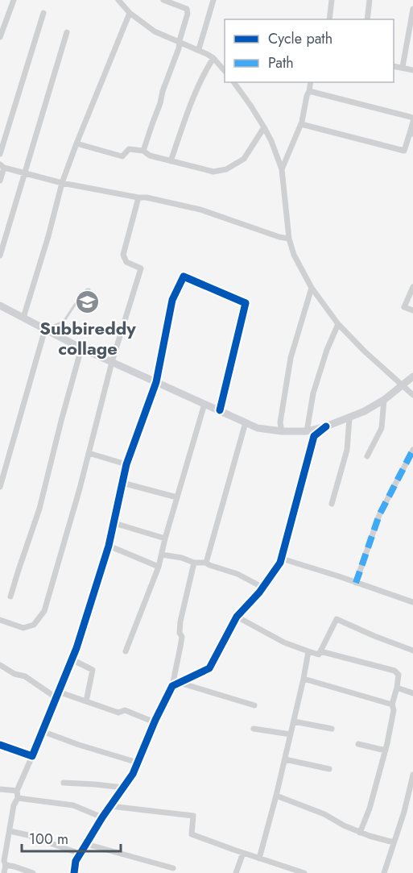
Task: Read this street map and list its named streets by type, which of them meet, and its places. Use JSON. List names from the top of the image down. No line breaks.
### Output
{"places":{"school or university":["Subbireddy collage"]},"legend":["Cycle path","Path"],"scale_bar":"100 m"}
